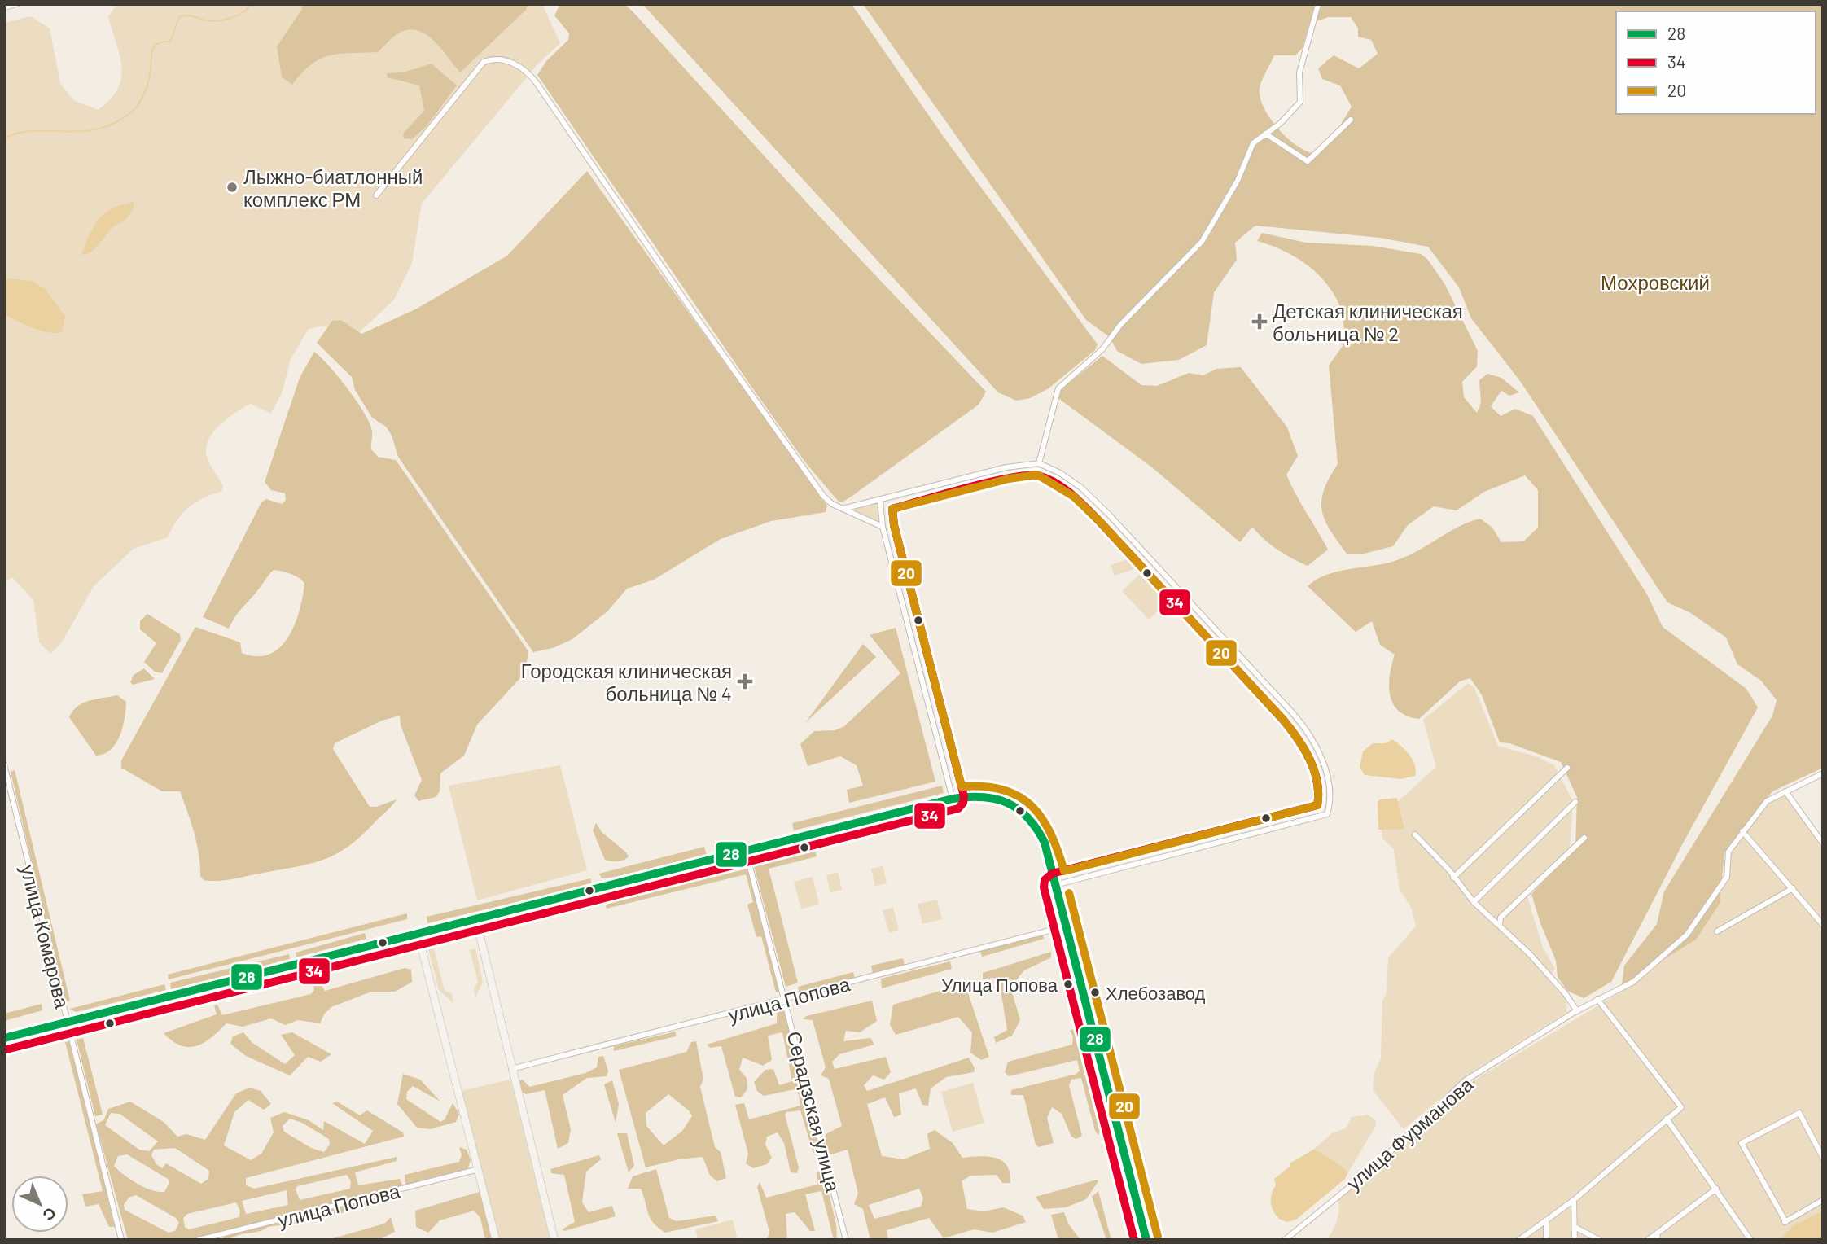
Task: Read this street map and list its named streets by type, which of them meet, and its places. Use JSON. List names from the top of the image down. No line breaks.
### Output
{"streets":{"street":["улица Комарова","улица Попова","Серадзская улица","улица Фурманова"]},"crossings":[["улица Попова","Серадзская улица"]],"parks":["Мохровский"],"places":{"other":["Лыжно-биатлонный комплекс РМ","Улица Попова","Хлебозавод"],"health":["Детская клиническая больница № 2","Городская клиническая больница № 4"]},"lines":["transit line 20","transit line 34","transit line 28"],"legend":["28","34","20"],"north":"bottom right"}
